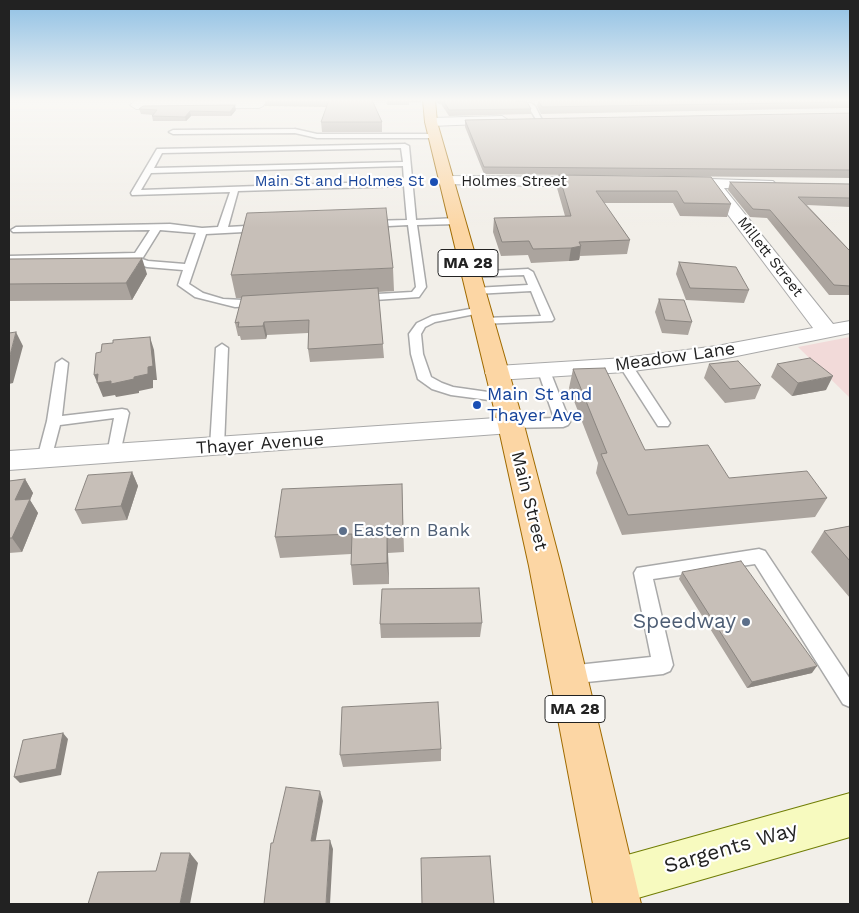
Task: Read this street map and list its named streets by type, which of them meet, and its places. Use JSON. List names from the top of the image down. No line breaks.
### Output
{"streets":{"main road":["MA 28","Main Street","Sargents Way"],"street":["Holmes Street","Millett Street","Meadow Lane","Thayer Avenue"]},"crossings":[["Holmes Street","Main Street"],["Millett Street","Meadow Lane"],["Meadow Lane","Main Street"],["Thayer Avenue","Main Street"],["Main Street","Sargents Way"]],"places":["Main St and Holmes St","Main St and Thayer Ave","Eastern Bank","Speedway"]}
